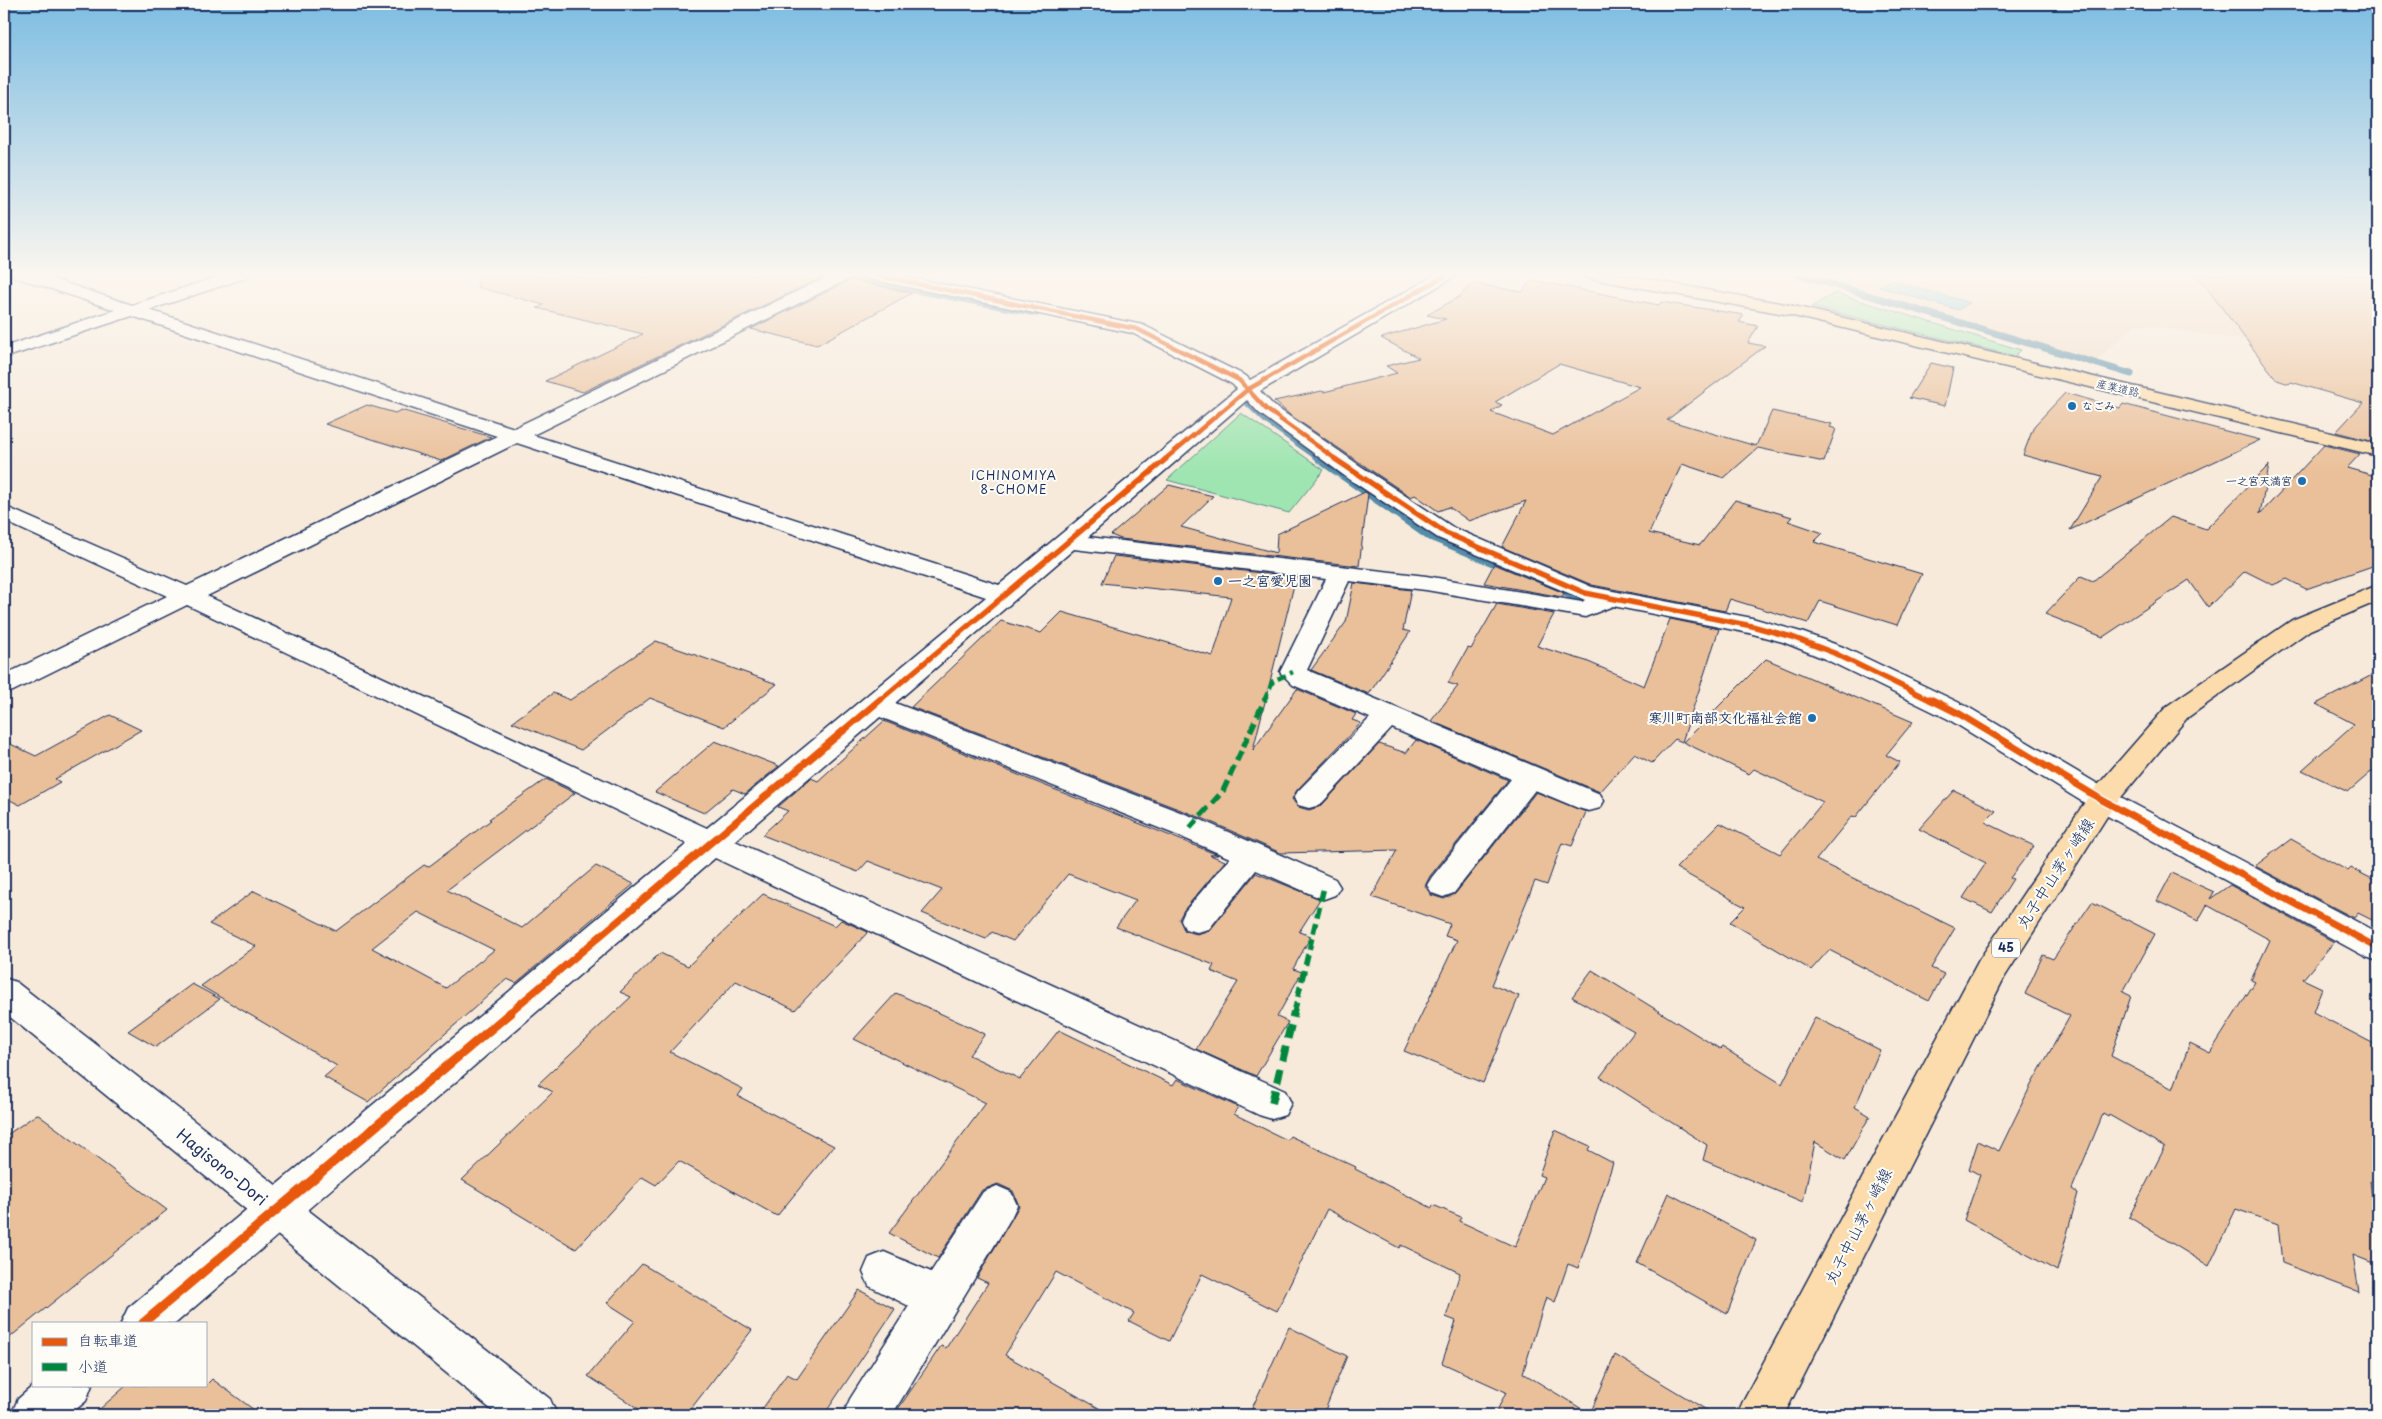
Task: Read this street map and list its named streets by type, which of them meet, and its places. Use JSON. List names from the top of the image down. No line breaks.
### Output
{"streets":{"main road":["産業道路","丸子中山茅ヶ崎線","45"],"street":["Hagisono-Dori"]},"districts":["ICHINOMIYA 8-CHOME"],"places":["なごみ","一之宮天満宮","一之宮愛児園","寒川町南部文化福祉会館"],"legend":["自転車道","小道"]}
